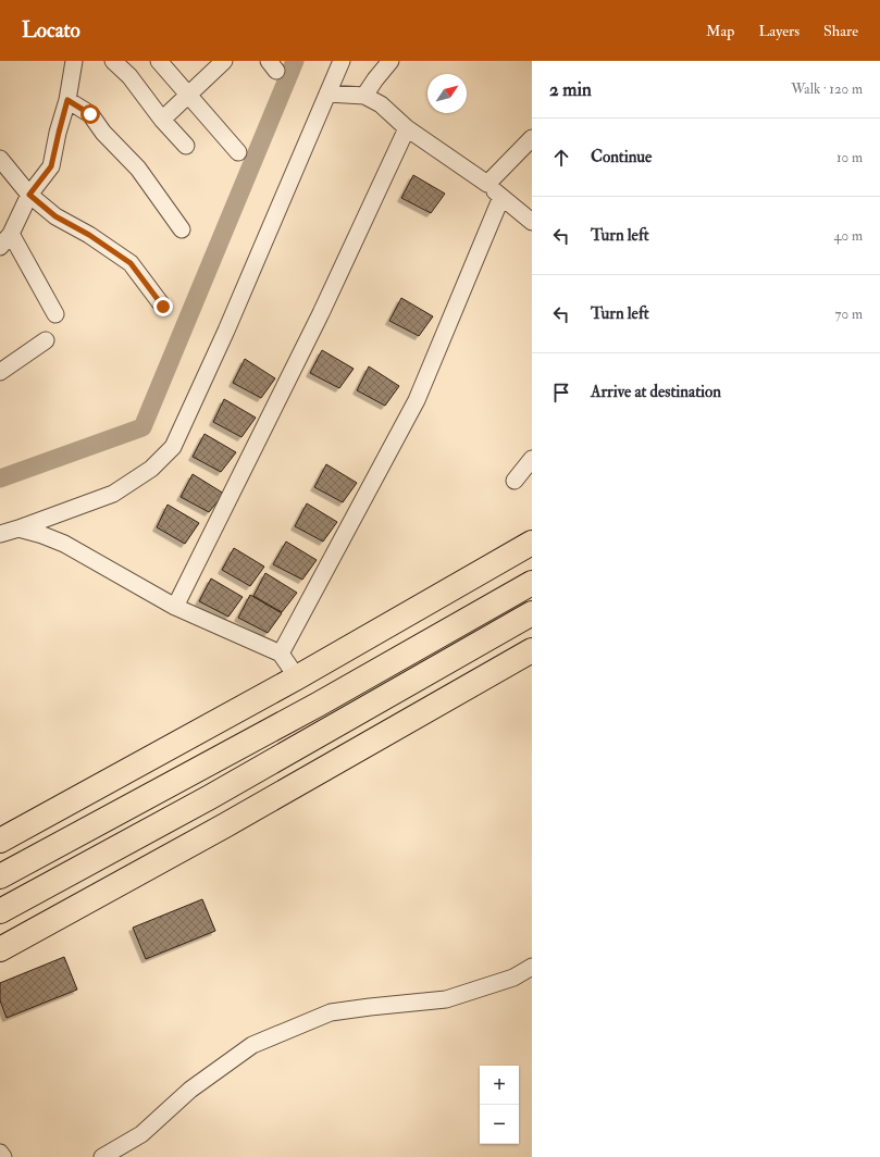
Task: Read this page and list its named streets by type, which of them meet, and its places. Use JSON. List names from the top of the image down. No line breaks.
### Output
{"north":"top right","page":{"header":"Locato","nav":["Map","Layers","Share"],"heading":["2 min","Walk · 120 m"],"list":[["Continue","10 m"],["Turn left","40 m"],["Turn left","70 m"],"Arrive at destination"],"map_buttons":["+","−"]}}
